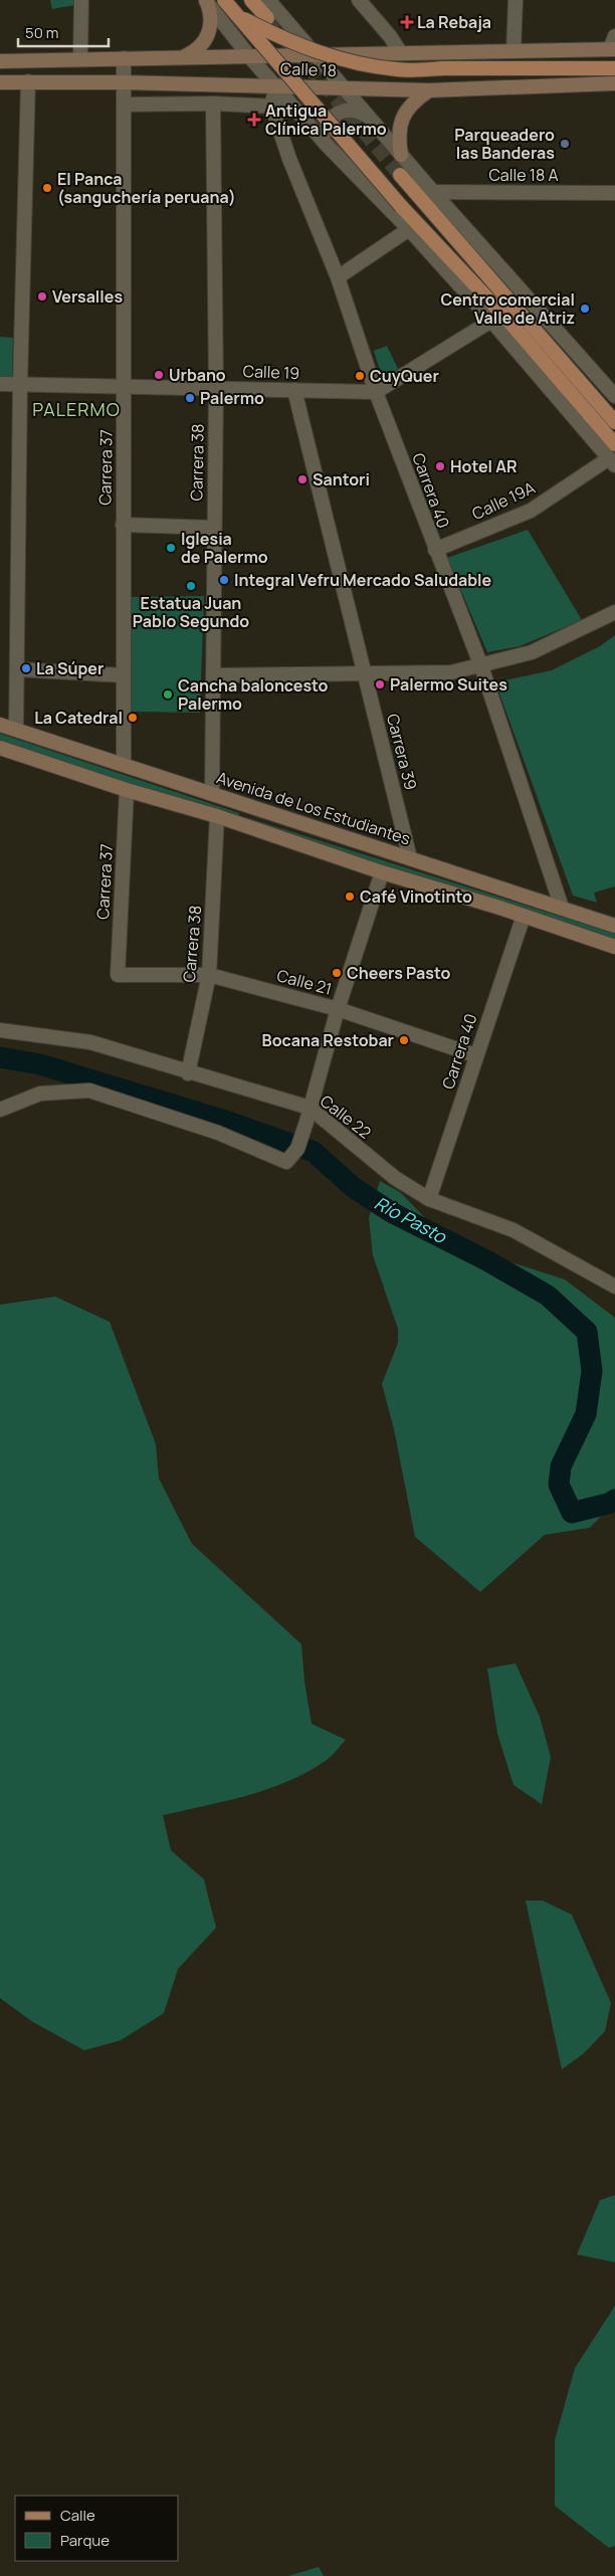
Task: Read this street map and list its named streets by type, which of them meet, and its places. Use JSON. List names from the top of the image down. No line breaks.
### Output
{"streets":{"main road":["Calle 18","Avenida de Los Estudiantes"],"street":["Calle 18 A","Calle 19","Carrera 38","Carrera 37","Carrera 40","Calle 19A","Carrera 39","Calle 21","Calle 22"]},"crossings":[["Calle 18","Carrera 37"],["Calle 19","Carrera 38"],["Calle 19","Carrera 37"],["Calle 19","Carrera 40"],["Calle 19","Carrera 39"],["Carrera 38","Avenida de Los Estudiantes"],["Carrera 38","Calle 21"],["Carrera 38","Calle 22"],["Carrera 37","Avenida de Los Estudiantes"],["Carrera 37","Calle 21"],["Carrera 40","Calle 19A"],["Carrera 40","Avenida de Los Estudiantes"],["Carrera 40","Calle 21"],["Carrera 40","Calle 22"],["Carrera 39","Avenida de Los Estudiantes"]],"districts":["PALERMO"],"water":["Río Pasto"],"places":{"health":["La Rebaja","Antigua Clínica Palermo"],"other":["Parqueadero las Banderas","El Panca (sanguchería peruana)","Versalles","Centro comercial Valle de Atriz","Urbano","CuyQuer","Palermo","Hotel AR","Santori","Iglesia de Palermo","Integral Vefru Mercado Saludable","Estatua Juan Pablo Segundo","La Súper","Palermo Suites","Cancha baloncesto Palermo","La Catedral","Café Vinotinto","Cheers Pasto","Bocana Restobar"]},"legend":["Calle","Parque"],"scale_bar":"50 m"}
